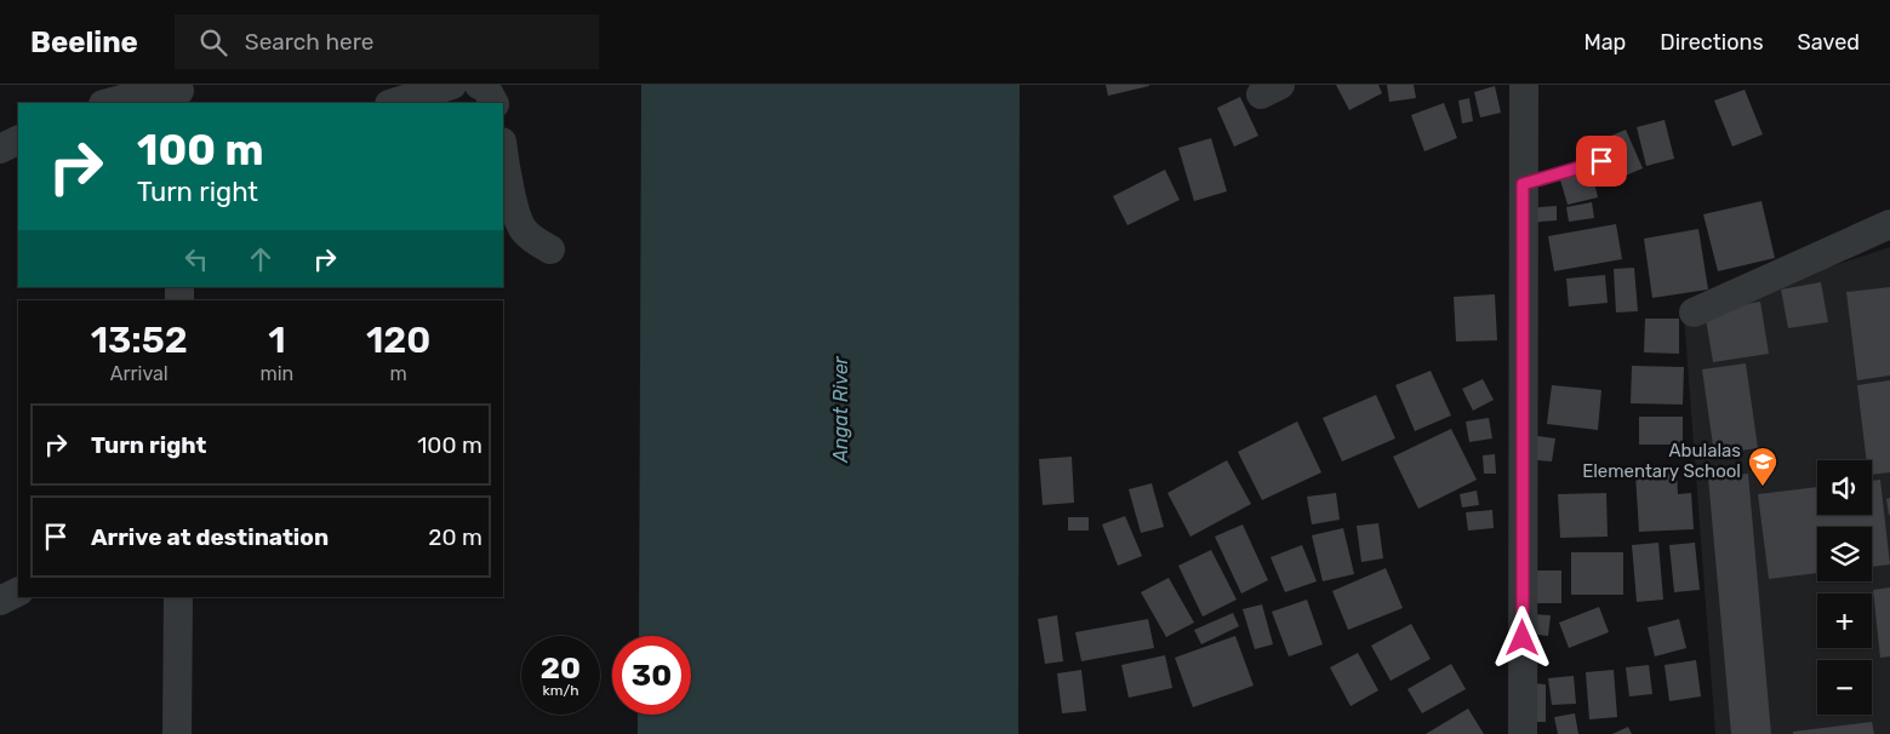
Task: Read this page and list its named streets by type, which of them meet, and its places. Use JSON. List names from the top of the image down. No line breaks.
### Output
{"water":["Angat River"],"places":{"school or university":["Abulalas Elementary School"]},"page":{"header":"Beeline","search":"Search here","nav":["Map","Directions","Saved"],"turn":["100 m","Turn right"],"eta":["13:52","Arrival","1","min","120","m"],"list":[{"name":"Turn right","value":"100 m"},{"name":"Arrive at destination","value":"20 m"}],"map_buttons":["+","−"],"speed":"20 km/h","limit":"30"}}
